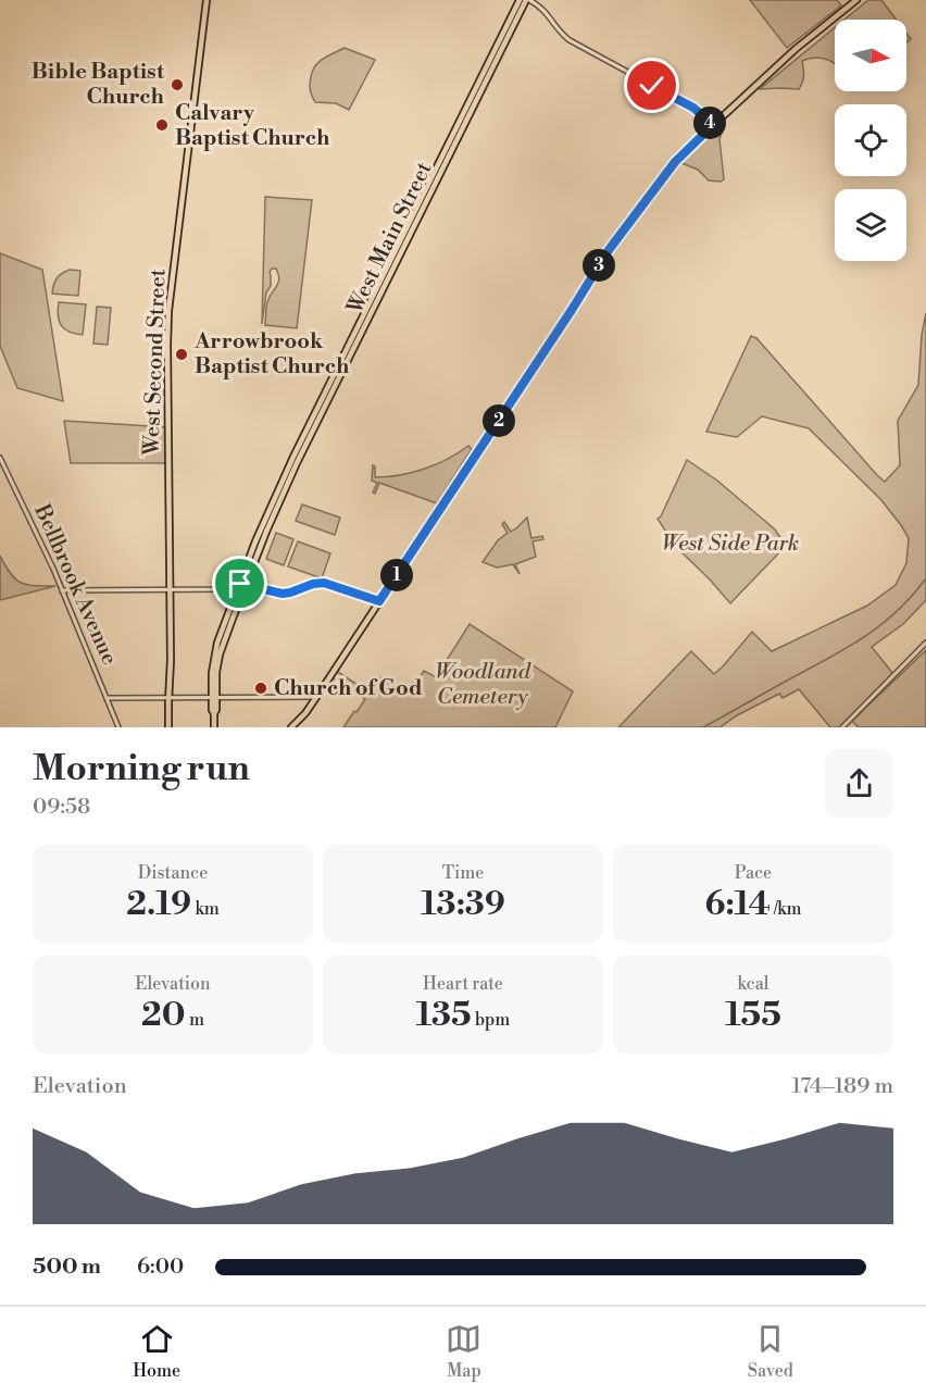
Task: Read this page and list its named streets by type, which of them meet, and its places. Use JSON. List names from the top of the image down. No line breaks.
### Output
{"streets":{"main road":["West Main Street","West Second Street"],"street":["Bellbrook Avenue"]},"parks":["West Side Park","Woodland Cemetery"],"places":["Bible Baptist Church","Calvary Baptist Church","Arrowbrook Baptist Church","Church of God"],"north":"right","page":{"pins":["4","3","2","1"],"heading":["Morning run","09:58"],"stats":[["Distance","2.19 km"],["Time","13:39"],["Pace","6:14 /km"],["Elevation","20 m"],["Heart rate","135 bpm"],["kcal","155"]],"chart":["Elevation","174–189 m"],"list":[{"name":"500 m","note":"6:00"}],"tabs":["Home","Map","Saved"]}}
